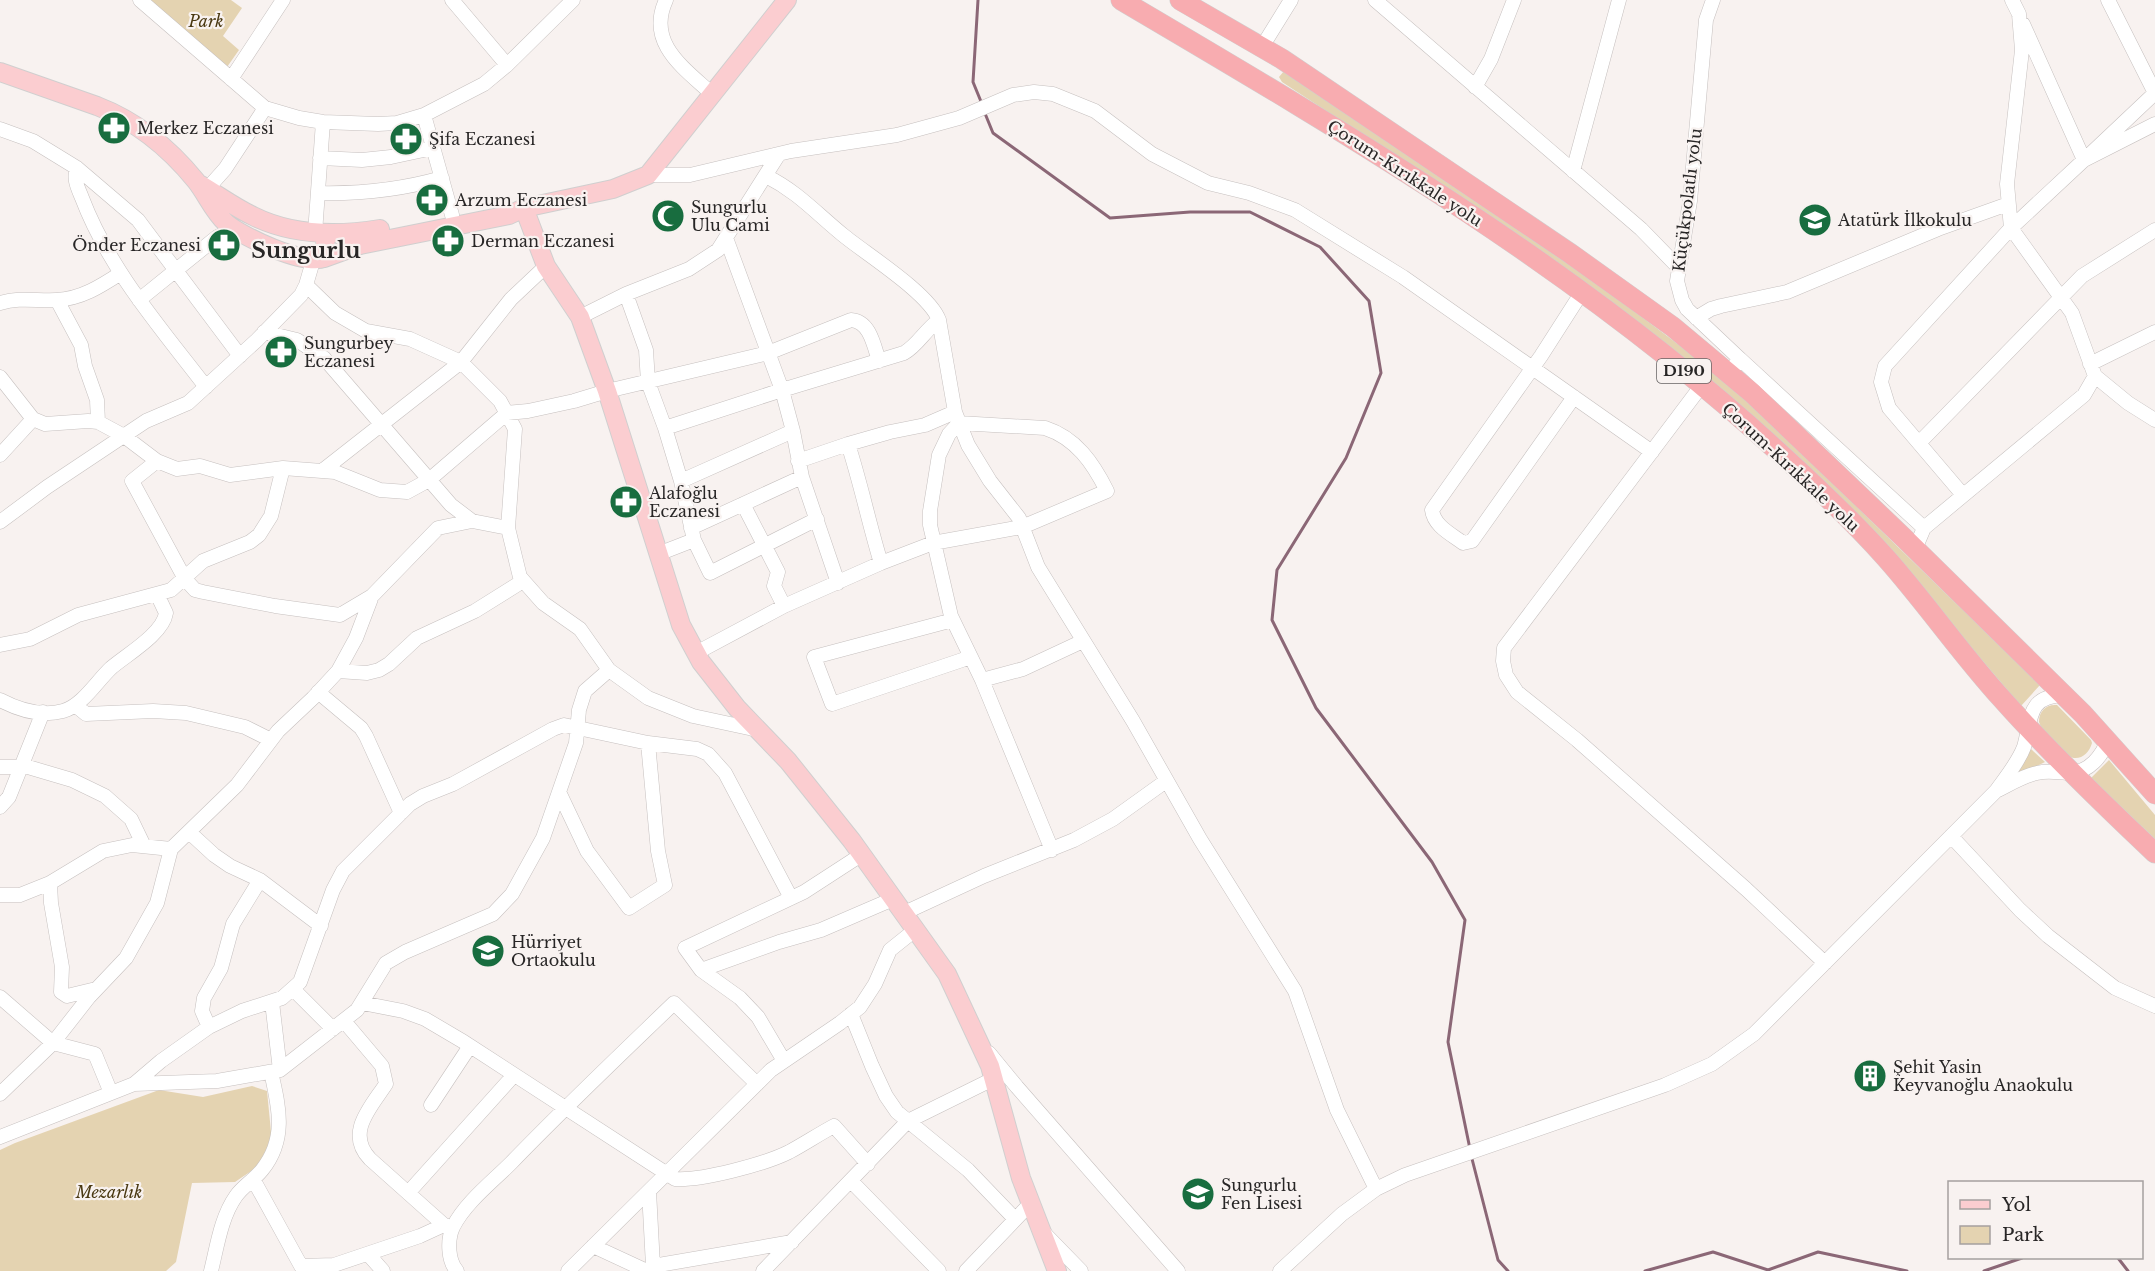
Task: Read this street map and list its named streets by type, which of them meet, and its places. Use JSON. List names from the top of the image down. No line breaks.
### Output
{"streets":{"highway":["Çorum-Kırıkkale yolu","D190"],"street":["Küçükpolatlı yolu"]},"crossings":[["Çorum-Kırıkkale yolu","Küçükpolatlı yolu"]],"districts":["Sungurlu"],"parks":["Park","Mezarlık"],"places":{"pharmacy":["Merkez Eczanesi","Şifa Eczanesi","Arzum Eczanesi","Derman Eczanesi","Önder Eczanesi","Sungurbey Eczanesi","Alafoğlu Eczanesi"],"mosque":["Sungurlu Ulu Cami"],"school or university":["Atatürk İlkokulu","Hürriyet Ortaokulu","Sungurlu Fen Lisesi"],"building":["Şehit Yasin Keyvanoğlu Anaokulu"]},"legend":["Yol","Park"]}
